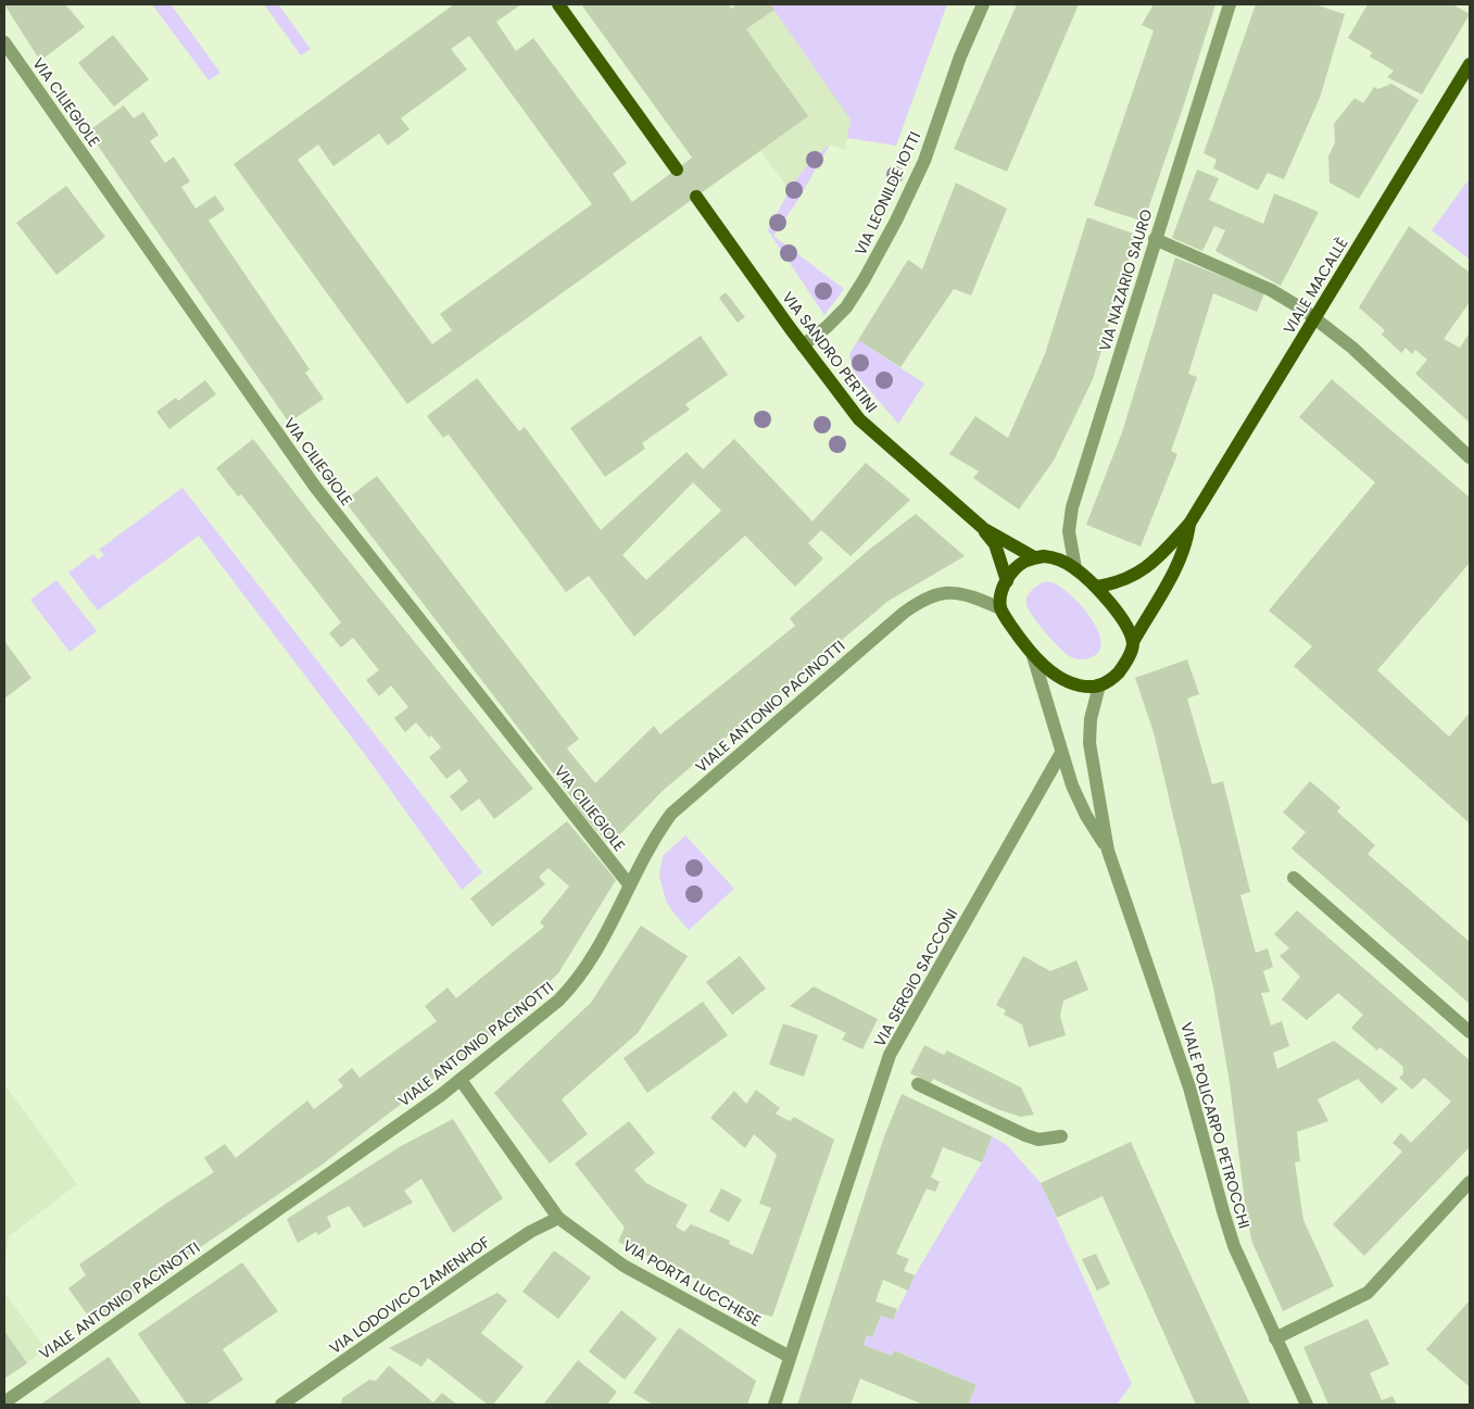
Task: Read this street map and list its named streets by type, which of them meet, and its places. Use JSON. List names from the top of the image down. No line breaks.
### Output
{"streets":{"main road":["VIALE MACALLÈ","VIA SANDRO PERTINI"],"street":["VIA CILIEGIOLE","VIA LEONILDE IOTTI","VIA NAZARIO SAURO","VIALE ANTONIO PACINOTTI","VIA SERGIO SACCONI","VIALE POLICARPO PETROCCHI","VIA PORTA LUCCHESE","VIA LODOVICO ZAMENHOF"]},"crossings":[["VIA CILIEGIOLE","VIALE ANTONIO PACINOTTI"],["VIA LEONILDE IOTTI","VIA SANDRO PERTINI"],["VIA NAZARIO SAURO","VIALE MACALLÈ"],["VIA NAZARIO SAURO","VIA SANDRO PERTINI"],["VIA NAZARIO SAURO","VIALE ANTONIO PACINOTTI"],["VIA NAZARIO SAURO","VIALE POLICARPO PETROCCHI"],["VIALE MACALLÈ","VIA SANDRO PERTINI"],["VIALE MACALLÈ","VIALE ANTONIO PACINOTTI"],["VIALE MACALLÈ","VIALE POLICARPO PETROCCHI"],["VIA SANDRO PERTINI","VIALE ANTONIO PACINOTTI"],["VIA SANDRO PERTINI","VIALE POLICARPO PETROCCHI"],["VIALE ANTONIO PACINOTTI","VIALE POLICARPO PETROCCHI"],["VIALE ANTONIO PACINOTTI","VIA PORTA LUCCHESE"],["VIA SERGIO SACCONI","VIALE POLICARPO PETROCCHI"],["VIA SERGIO SACCONI","VIA PORTA LUCCHESE"],["VIA PORTA LUCCHESE","VIA LODOVICO ZAMENHOF"]]}
